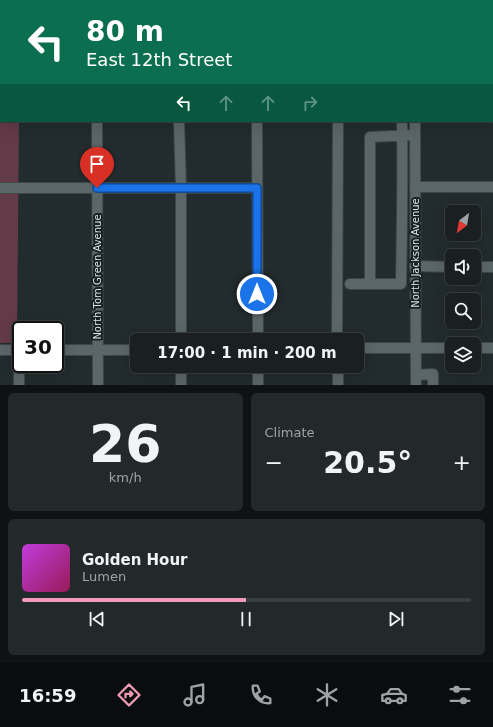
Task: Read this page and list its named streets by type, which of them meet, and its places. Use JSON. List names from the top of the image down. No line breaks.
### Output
{"streets":{"street":["North Jackson Avenue","North Tom Green Avenue"]},"north":"bottom left","page":{"turn":["80 m","East 12th Street"],"limit":"30","trip":"17:00 · 1 min · 200 m","tile":[["26","km/h"],"Climate"],"heat":["−","20.5°","+"],"song":["Golden Hour","Lumen"],"tabs":"16:59"}}
